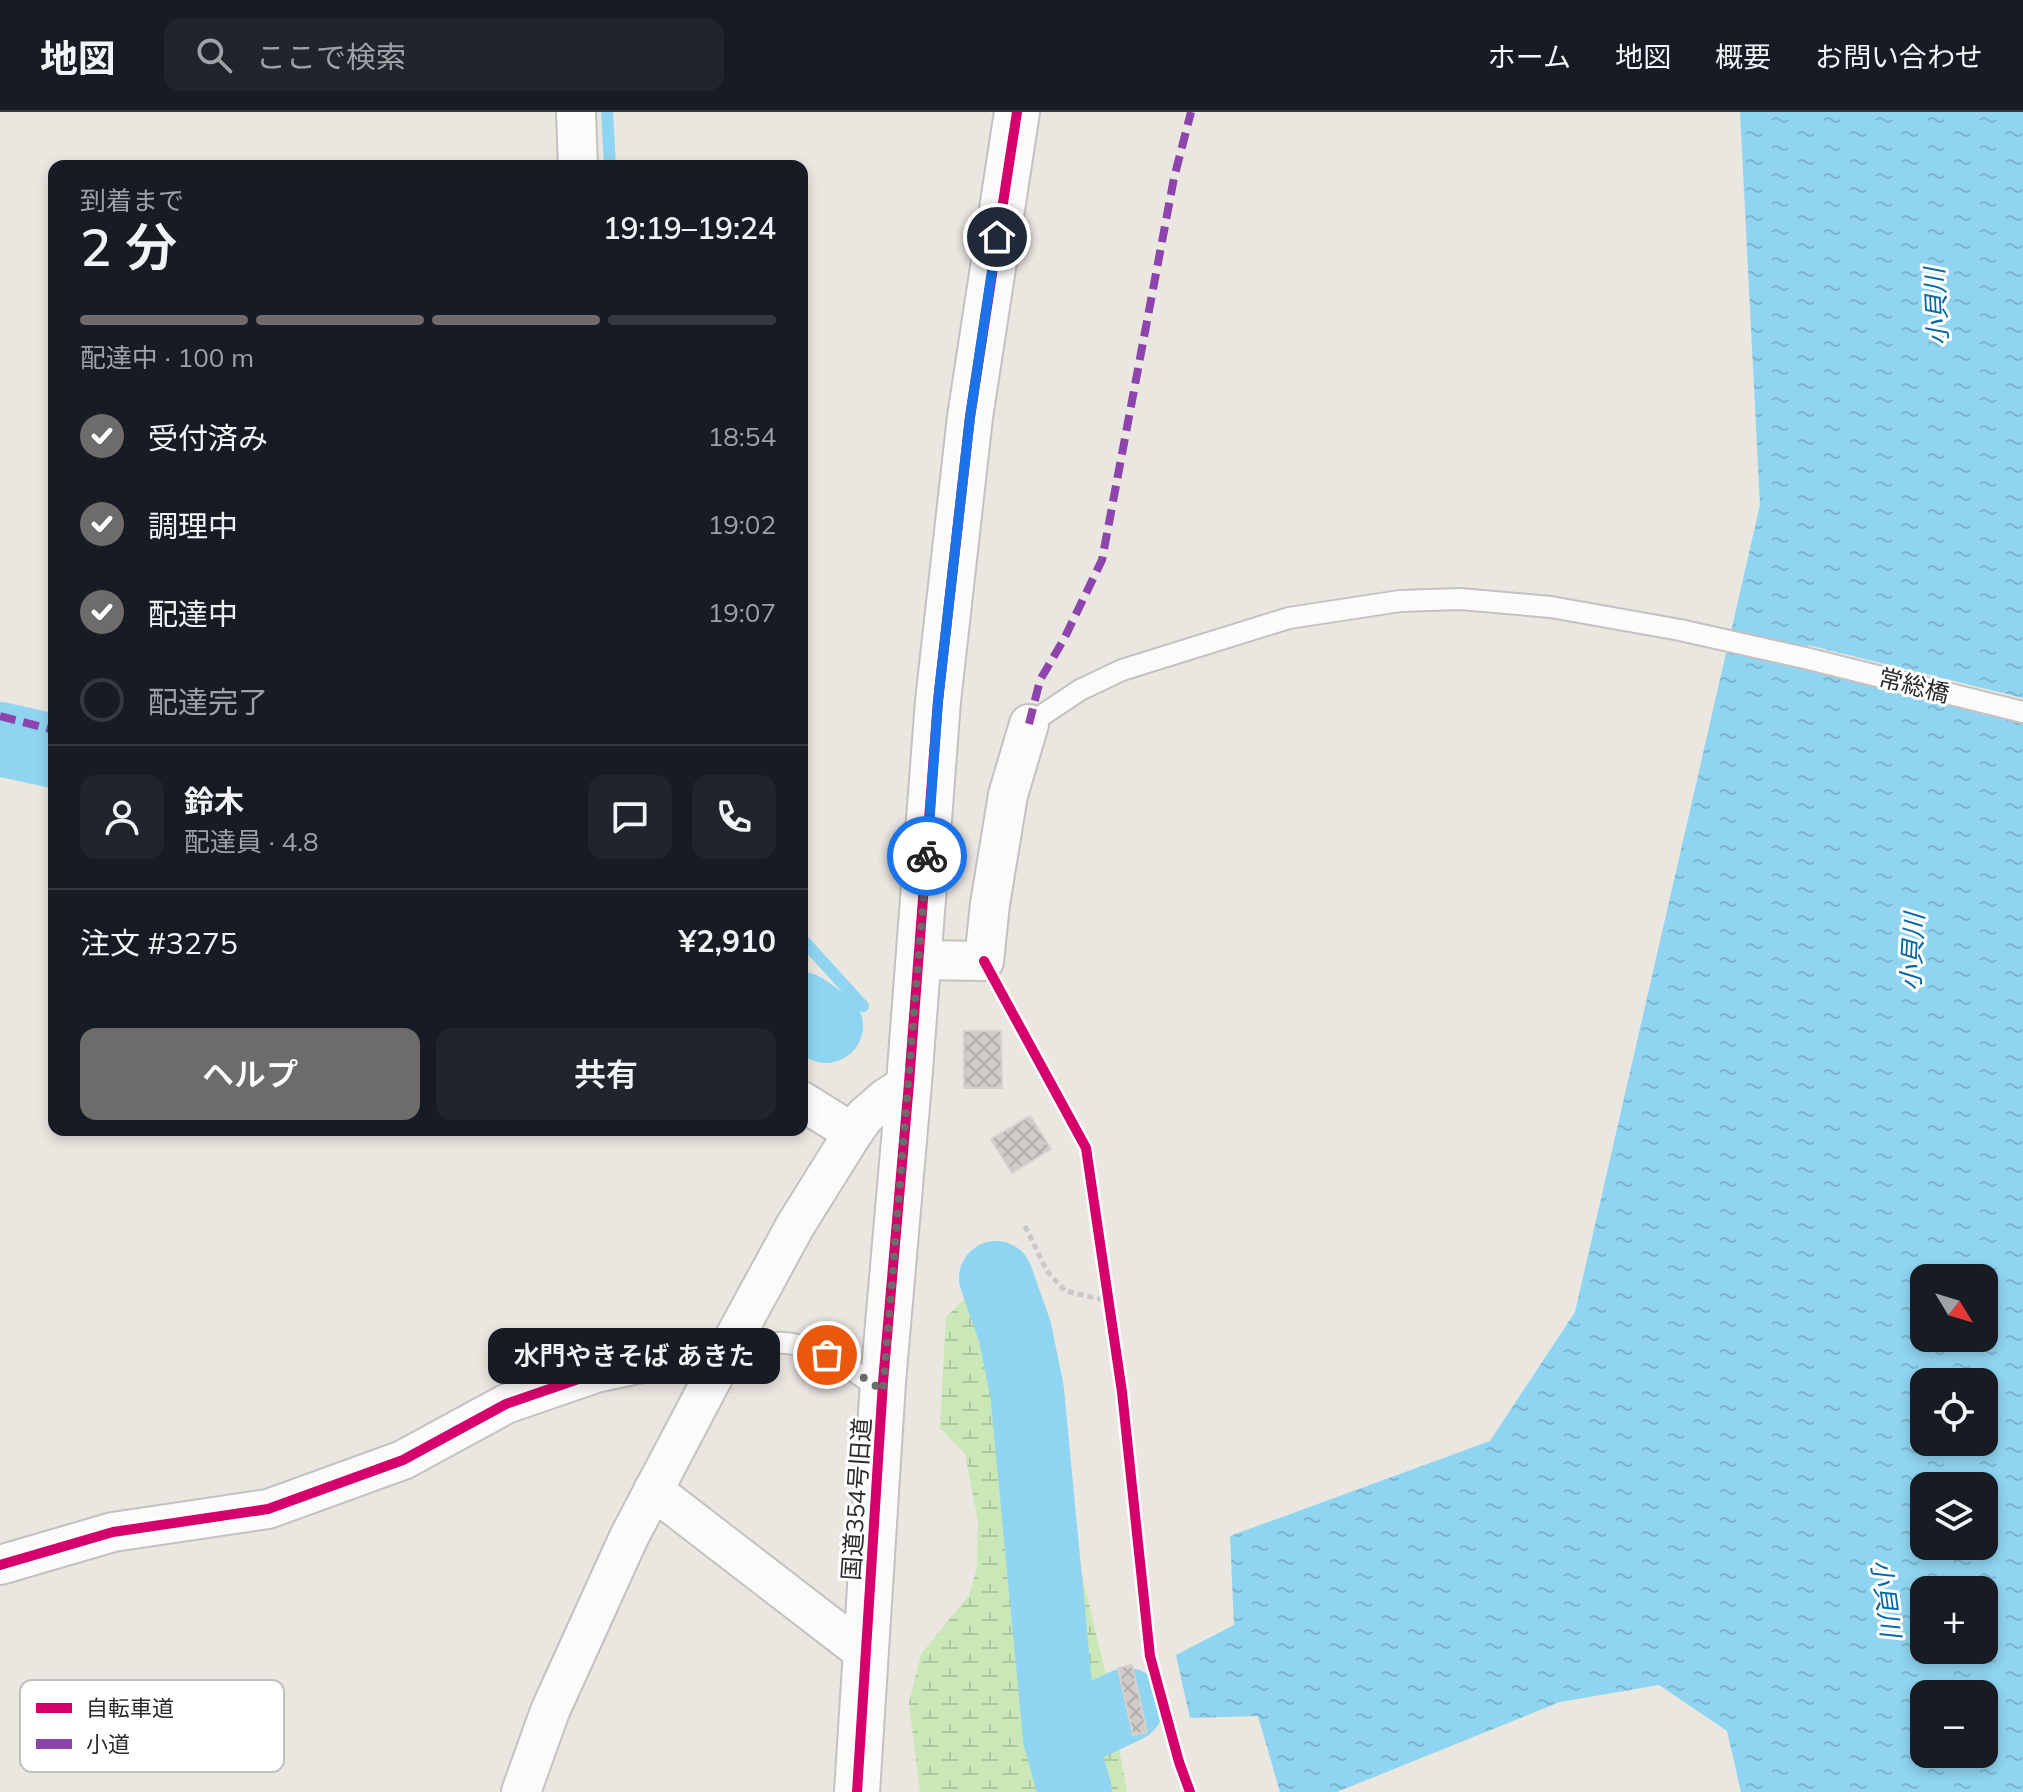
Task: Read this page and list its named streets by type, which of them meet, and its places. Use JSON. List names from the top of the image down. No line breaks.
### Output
{"streets":{"street":["国道354号旧道"],"lane":["常総橋"]},"water":["小貝川"],"places":["水門やきそば あきた"],"legend":["自転車道","小道"],"north":"bottom right","page":{"header":"地図","search":"ここで検索","nav":["ホーム","地図","概要","お問い合わせ"],"heading":["2 分","到着まで","19:19–19:24"],"panel":["鈴木","配達員 · 4.8","注文 #3275","¥2,910"],"bar":"配達中 · 100 m","list":[["受付済み","18:54"],["調理中","19:02"],["配達中","19:07"],"配達完了"],"buttons":["ヘルプ","共有"],"map_buttons":["+","−"],"bubble":"水門やきそば あきた"}}
